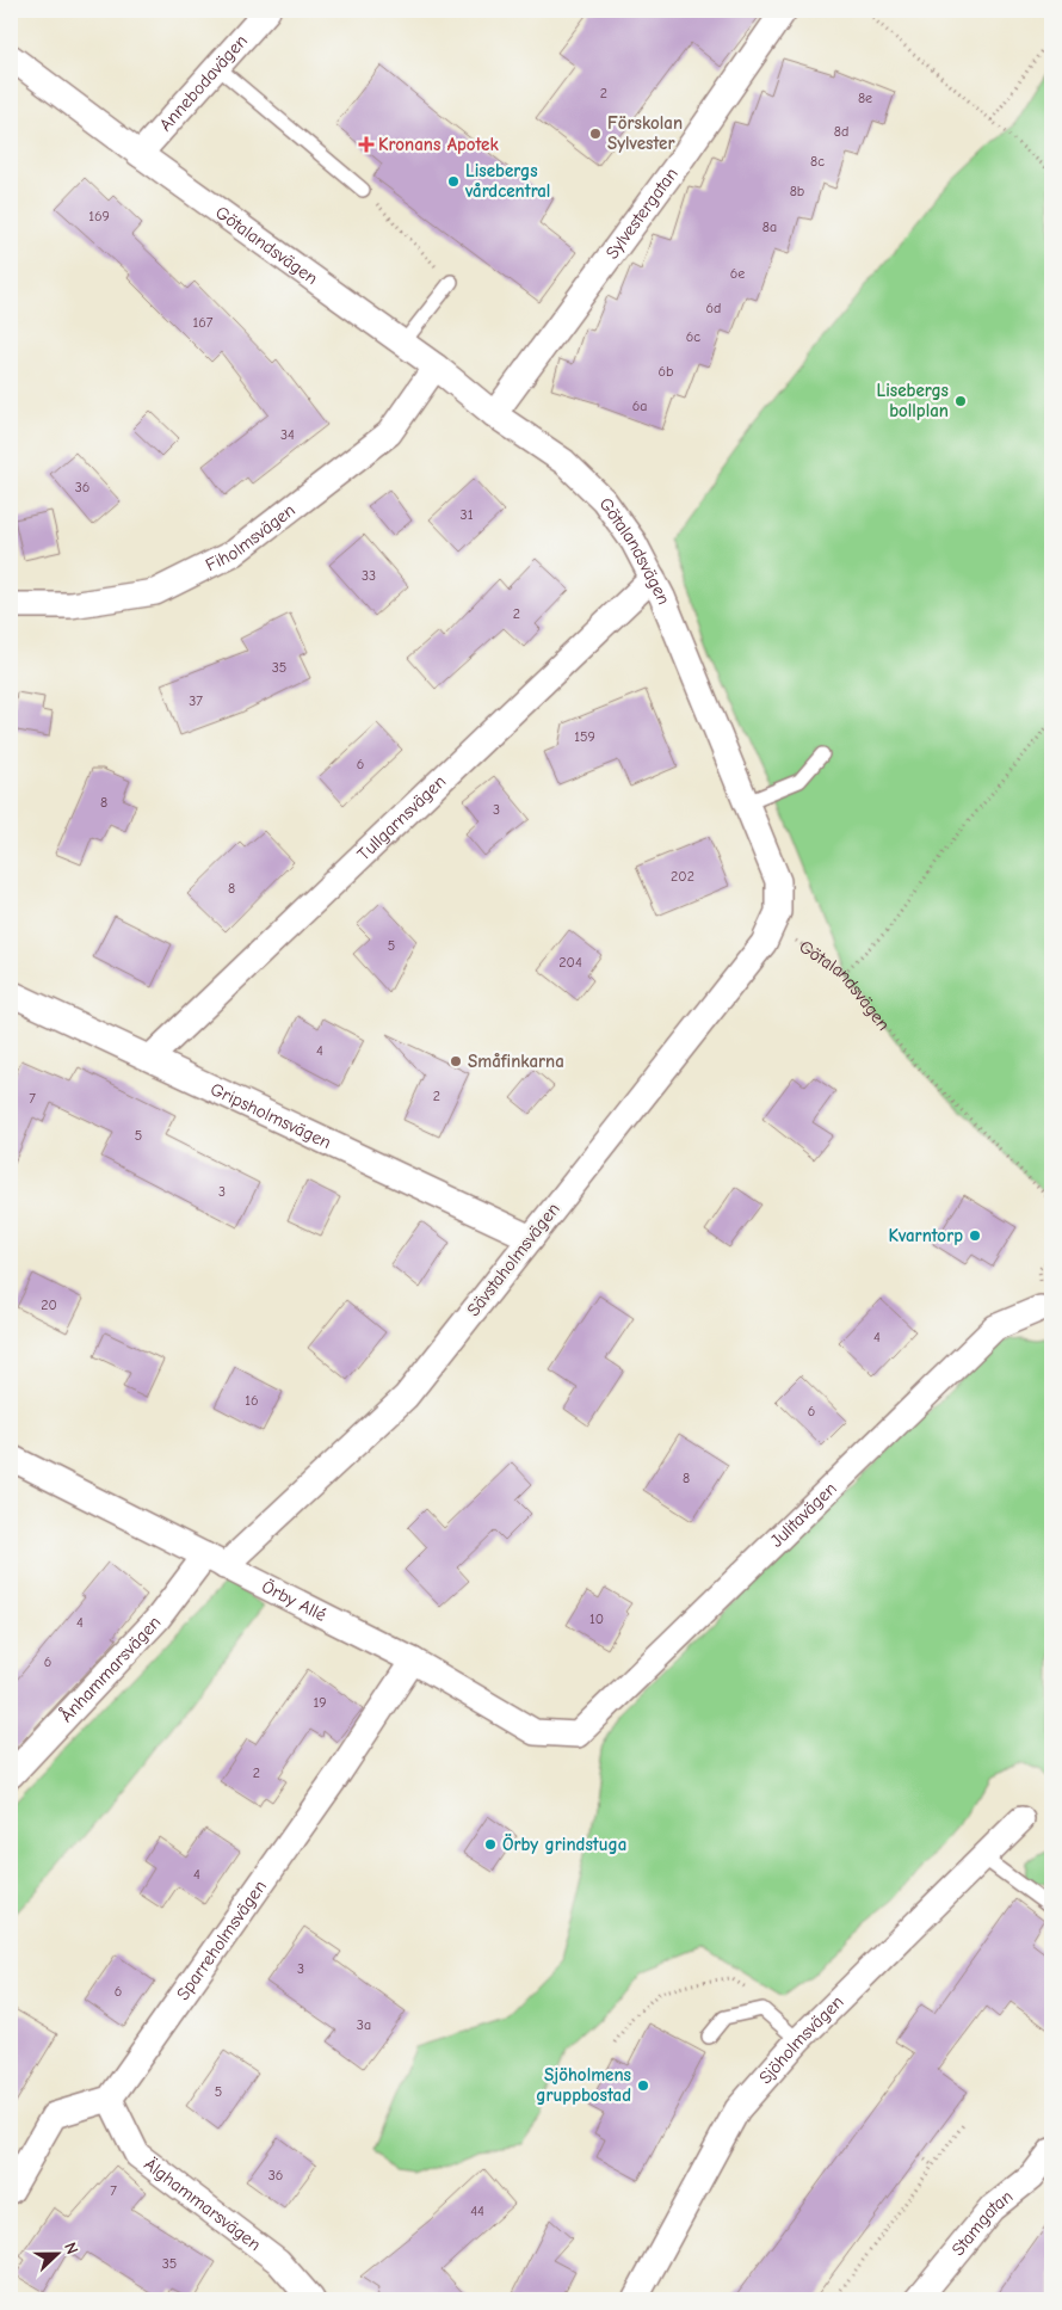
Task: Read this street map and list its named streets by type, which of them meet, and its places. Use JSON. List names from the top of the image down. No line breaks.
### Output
{"streets":{"street":["Annebodavägen","Sylvestergatan","Götalandsvägen","Fiholmsvägen","Tullgarnsvägen","Gripsholmsvägen","Sävstaholmsvägen","Julitavägen","Örby Allé","Ånhammarsvägen","Sparreholmsvägen","Sjöholmsvägen","Älghammarsvägen","Stamgatan"]},"crossings":[["Annebodavägen","Götalandsvägen"],["Sylvestergatan","Götalandsvägen"],["Götalandsvägen","Fiholmsvägen"],["Götalandsvägen","Tullgarnsvägen"],["Götalandsvägen","Sävstaholmsvägen"],["Tullgarnsvägen","Gripsholmsvägen"],["Gripsholmsvägen","Sävstaholmsvägen"],["Sävstaholmsvägen","Örby Allé"],["Sävstaholmsvägen","Ånhammarsvägen"],["Julitavägen","Örby Allé"],["Örby Allé","Ånhammarsvägen"],["Örby Allé","Sparreholmsvägen"],["Sparreholmsvägen","Älghammarsvägen"]],"places":{"other":["Förskolan Sylvester","Lisebergs vårdcentral","Lisebergs bollplan","Småfinkarna","Kvarntorp","Örby grindstuga","Sjöholmens gruppbostad"],"health":["Kronans Apotek"]},"house_numbers":["2","8e","8d","8c","8b","169","8a","6e","6d","167","6c","6b","6a","34","36","31","33","2","35","37","159","6","8","3","202","8","5","204","4","2","7","5","3","20","4","16","6","8","10","4","6","19","2","4","3","6","3a","5","36","7","44","35"],"north":"right"}
